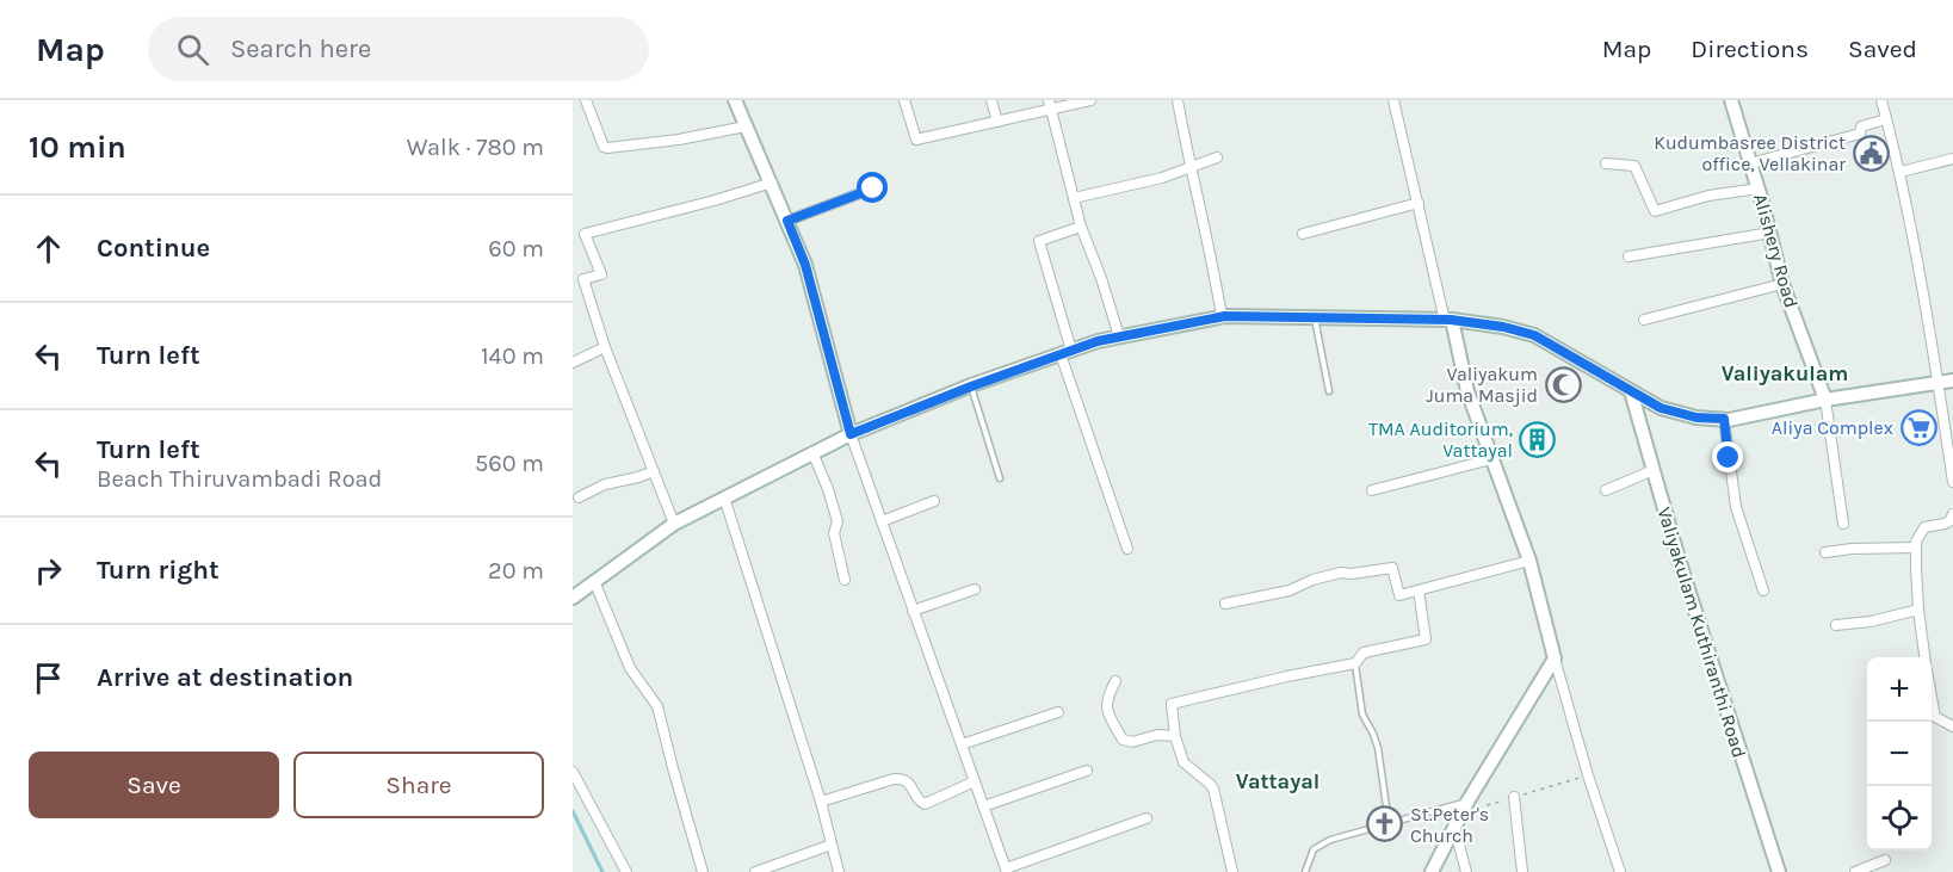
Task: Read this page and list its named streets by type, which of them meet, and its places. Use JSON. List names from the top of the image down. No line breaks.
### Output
{"streets":{"main road":["Alishery Road","Valiyakulam Kuthiranthi Road"]},"districts":["Valiyakulam","Vattayal"],"places":{"public building":["Kudumbasree District office, Vellakinar"],"mosque":["Valiyakum Juma Masjid"],"supermarket":["Aliya Complex"],"building":["TMA Auditorium, Vattayal"],"church":["St.Peter's Church"]},"page":{"header":"Map","search":"Search here","nav":["Map","Directions","Saved"],"heading":["10 min","Walk · 780 m"],"list":[["Continue","60 m"],["Turn left","140 m"],["Turn left","Beach Thiruvambadi Road","560 m"],["Turn right","20 m"],"Arrive at destination"],"map_buttons":["+","−"],"buttons":["Save","Share"]}}
